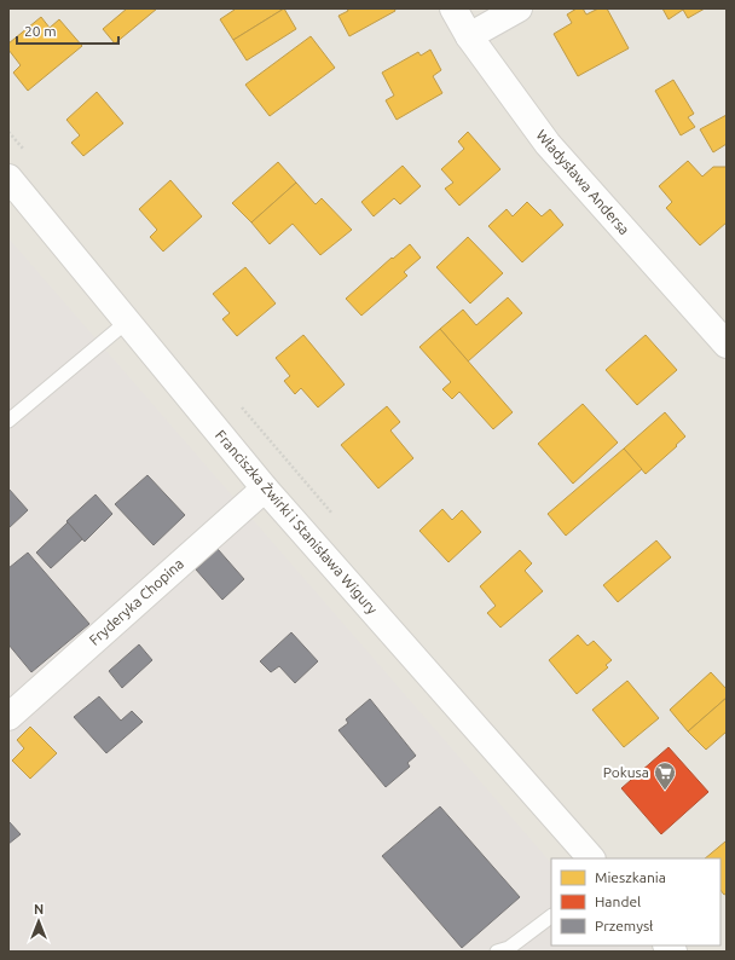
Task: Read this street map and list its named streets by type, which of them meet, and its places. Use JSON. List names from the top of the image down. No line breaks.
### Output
{"streets":{"street":["Władysława Andersa","Franciszka Żwirki i Stanisława Wigury","Fryderyka Chopina"]},"crossings":[["Franciszka Żwirki i Stanisława Wigury","Fryderyka Chopina"]],"places":{"supermarket":["Pokusa"]},"legend":["Mieszkania","Handel","Przemysł"],"scale_bar":"20 m","north":"top"}
